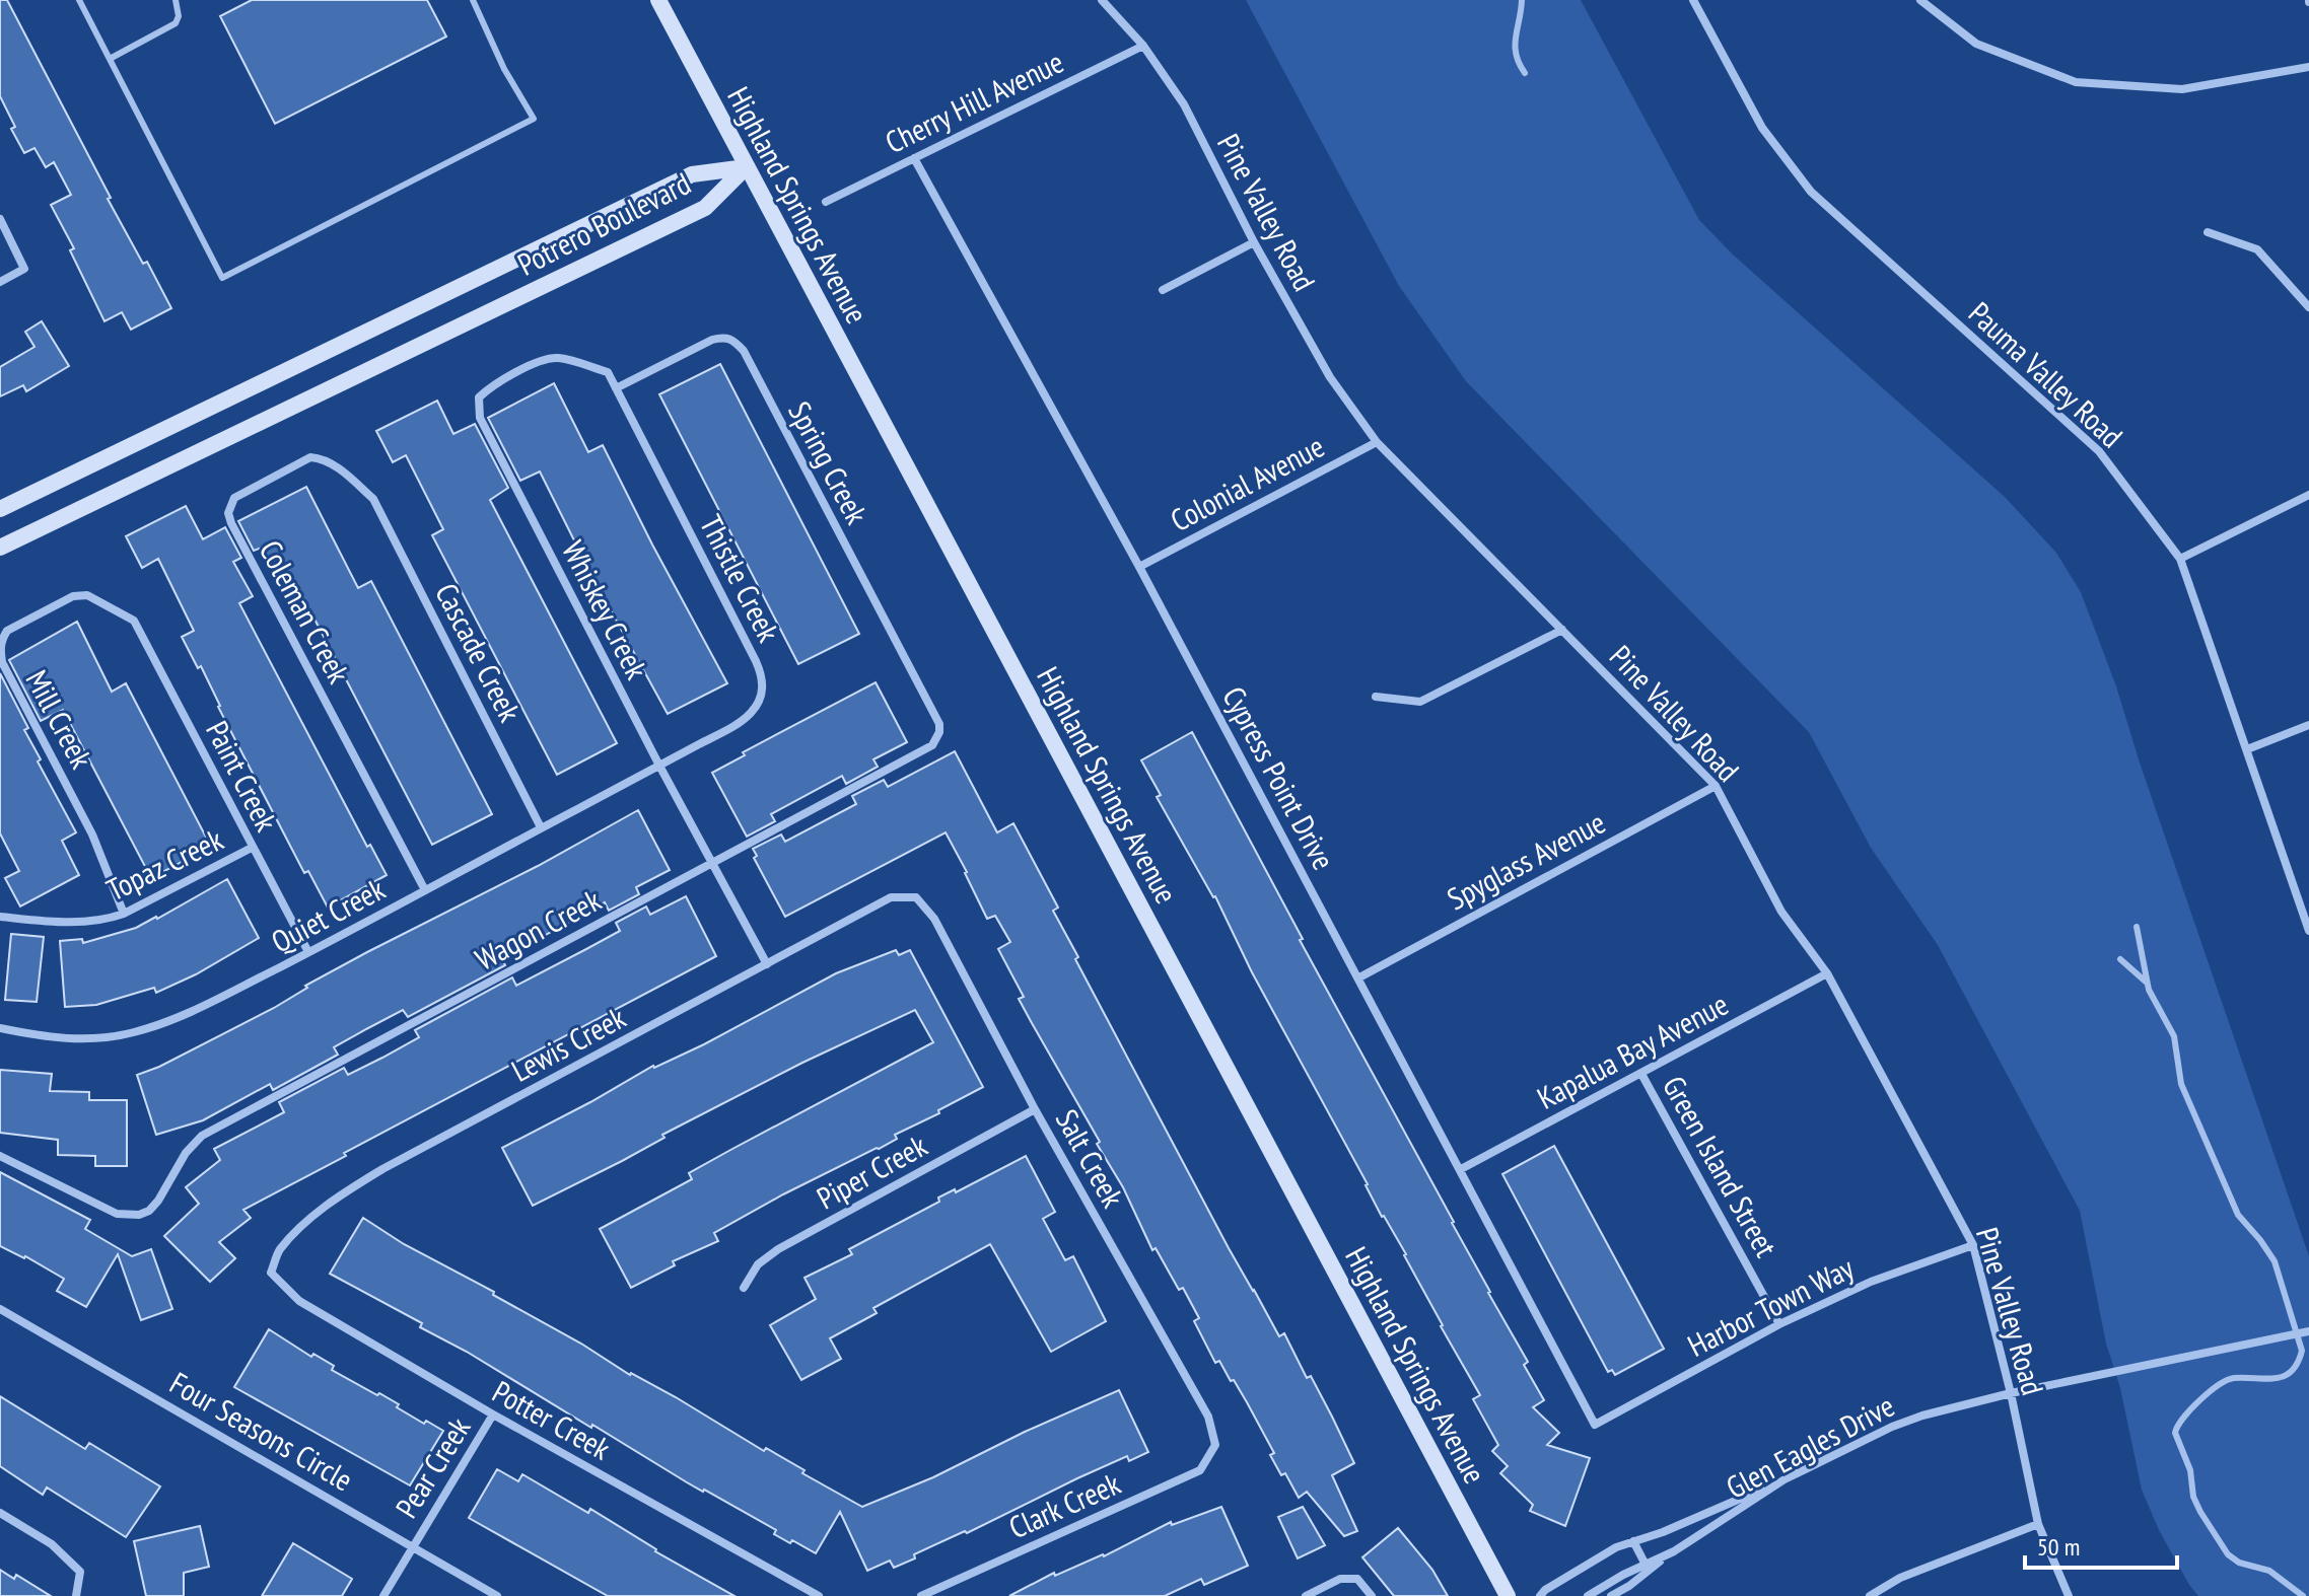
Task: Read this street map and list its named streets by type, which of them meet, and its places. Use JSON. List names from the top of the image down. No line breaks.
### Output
{"streets":{"street":["Cherry Hill Avenue","Highland Springs Avenue","Pine Valley Road","Potrero Boulevard","Pauma Valley Road","Spring Creek","Colonial Avenue","Thistle Creek","Whiskey Creek","Coleman Creek","Cascade Creek","Mill Creek","Paint Creek","Cypress Point Drive","Spyglass Avenue","Topaz Creek","Quiet Creek","Wagon Creek","Lewis Creek","Kapalua Bay Avenue","Salt Creek","Green Island Street","Piper Creek","Harbor Town Way","Potter Creek","Four Seasons Circle","Glen Eagles Drive","Pear Creek","Clark Creek"]},"crossings":[["Cherry Hill Avenue","Pine Valley Road"],["Cherry Hill Avenue","Cypress Point Drive"],["Highland Springs Avenue","Potrero Boulevard"],["Pine Valley Road","Colonial Avenue"],["Pine Valley Road","Spyglass Avenue"],["Pine Valley Road","Kapalua Bay Avenue"],["Pine Valley Road","Harbor Town Way"],["Pine Valley Road","Glen Eagles Drive"],["Spring Creek","Thistle Creek"],["Spring Creek","Wagon Creek"],["Colonial Avenue","Cypress Point Drive"],["Thistle Creek","Whiskey Creek"],["Thistle Creek","Quiet Creek"],["Whiskey Creek","Quiet Creek"],["Whiskey Creek","Wagon Creek"],["Whiskey Creek","Lewis Creek"],["Coleman Creek","Cascade Creek"],["Coleman Creek","Quiet Creek"],["Cascade Creek","Quiet Creek"],["Mill Creek","Paint Creek"],["Mill Creek","Topaz Creek"],["Paint Creek","Topaz Creek"],["Paint Creek","Quiet Creek"],["Cypress Point Drive","Spyglass Avenue"],["Cypress Point Drive","Kapalua Bay Avenue"],["Cypress Point Drive","Harbor Town Way"],["Lewis Creek","Salt Creek"],["Lewis Creek","Potter Creek"],["Kapalua Bay Avenue","Green Island Street"],["Salt Creek","Piper Creek"],["Salt Creek","Clark Creek"],["Green Island Street","Harbor Town Way"],["Potter Creek","Pear Creek"],["Four Seasons Circle","Pear Creek"]],"scale_bar":"50 m"}
